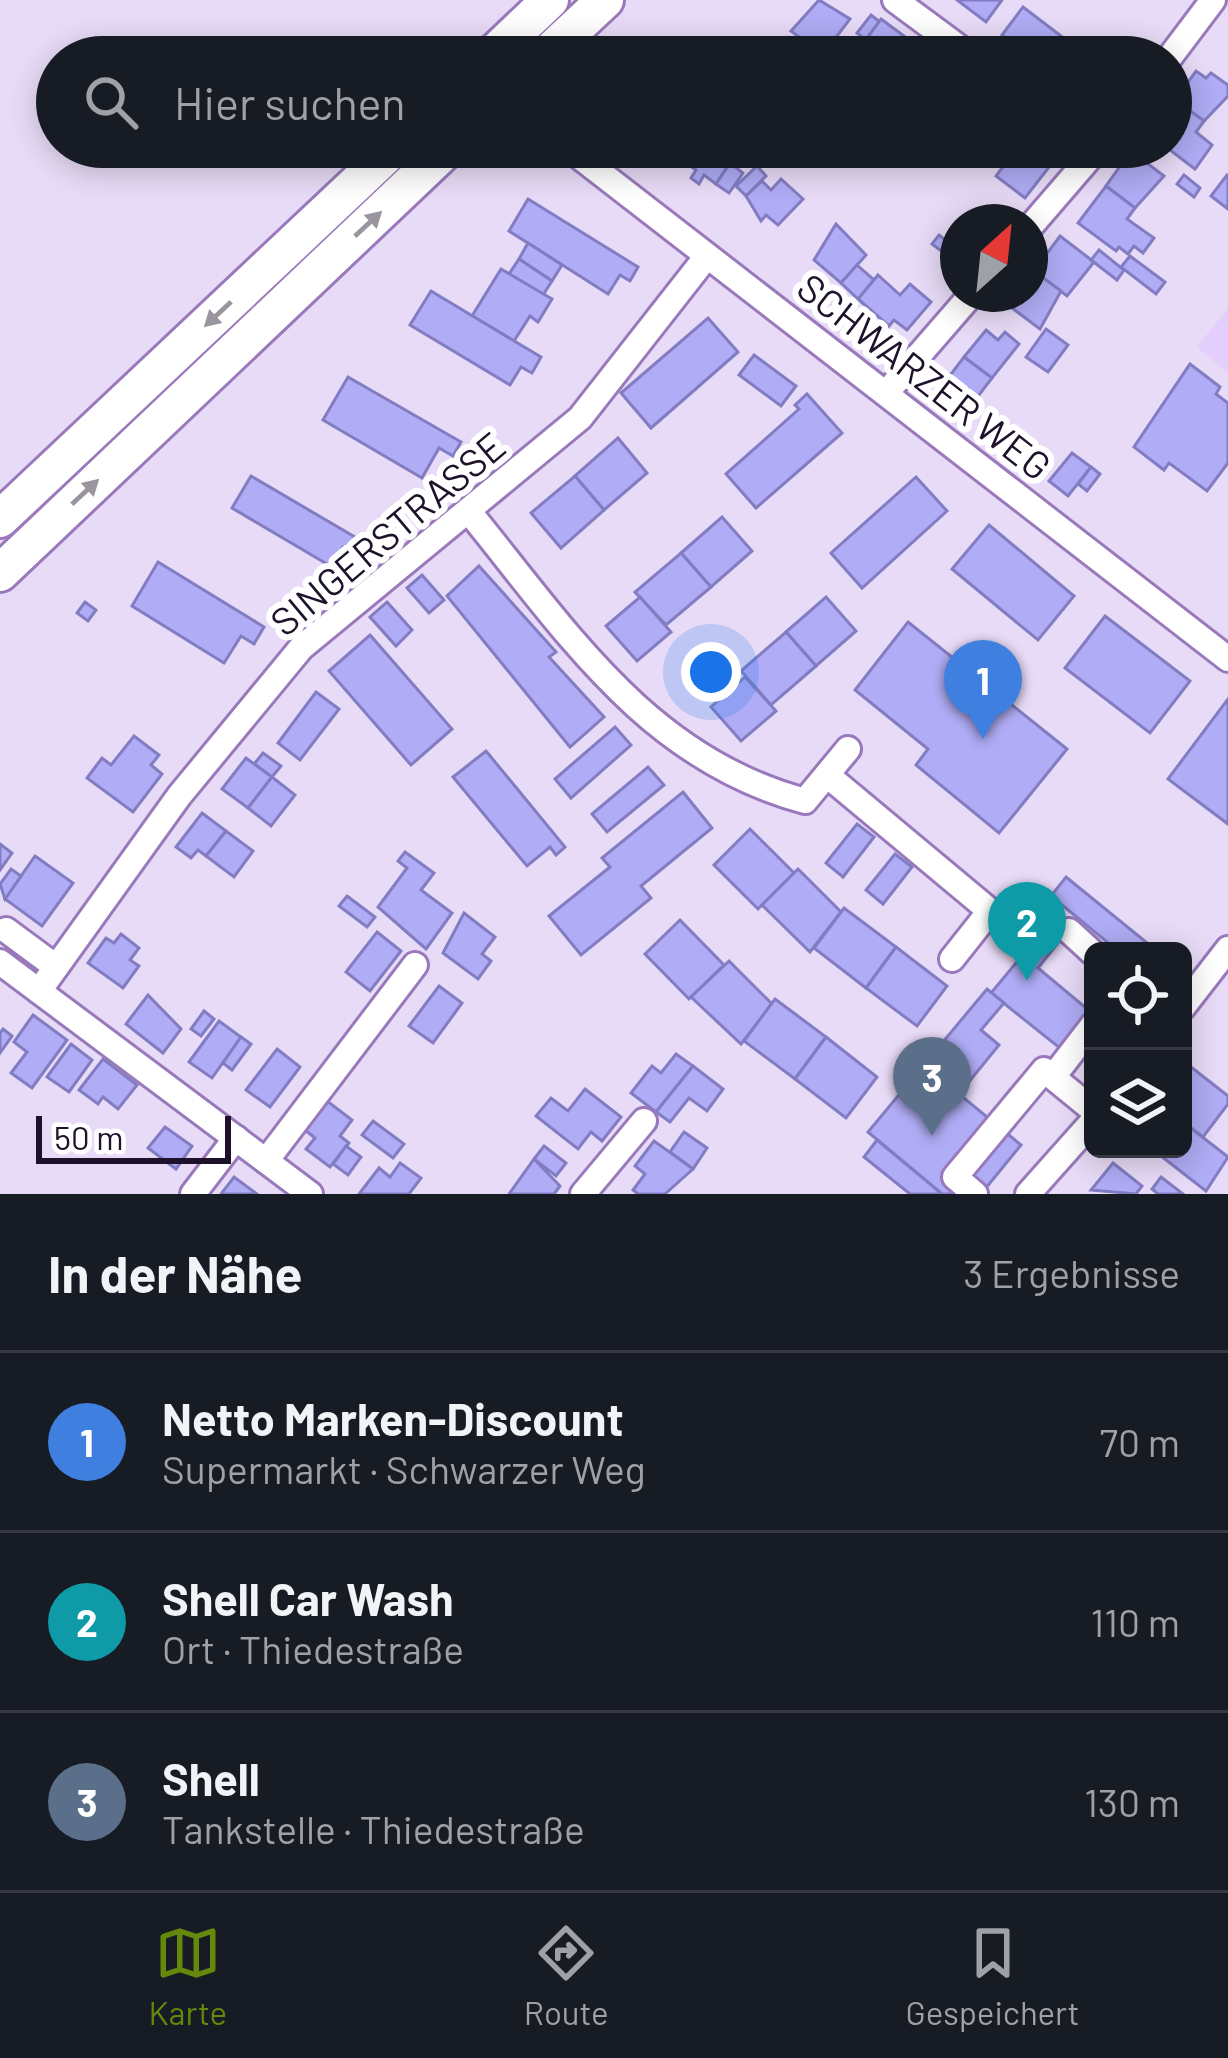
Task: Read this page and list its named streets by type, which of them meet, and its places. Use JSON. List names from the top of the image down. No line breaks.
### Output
{"streets":{"street":["SCHWARZER WEG","SINGERSTRASSE"]},"crossings":[["SCHWARZER WEG","SINGERSTRASSE"]],"scale_bar":"50 m","north":"top right","page":{"search":"Hier suchen","pins":["1","2","3"],"scale":"50 m","heading":["In der Nähe","3 Ergebnisse"],"list":[{"mark":"1","name":"Netto Marken-Discount","note":"Supermarkt · Schwarzer Weg","value":"70 m"},{"mark":"2","name":"Shell Car Wash","note":"Ort · Thiedestraße","value":"110 m"},{"mark":"3","name":"Shell","note":"Tankstelle · Thiedestraße","value":"130 m"}],"nav":["Karte","Route","Gespeichert"]}}
